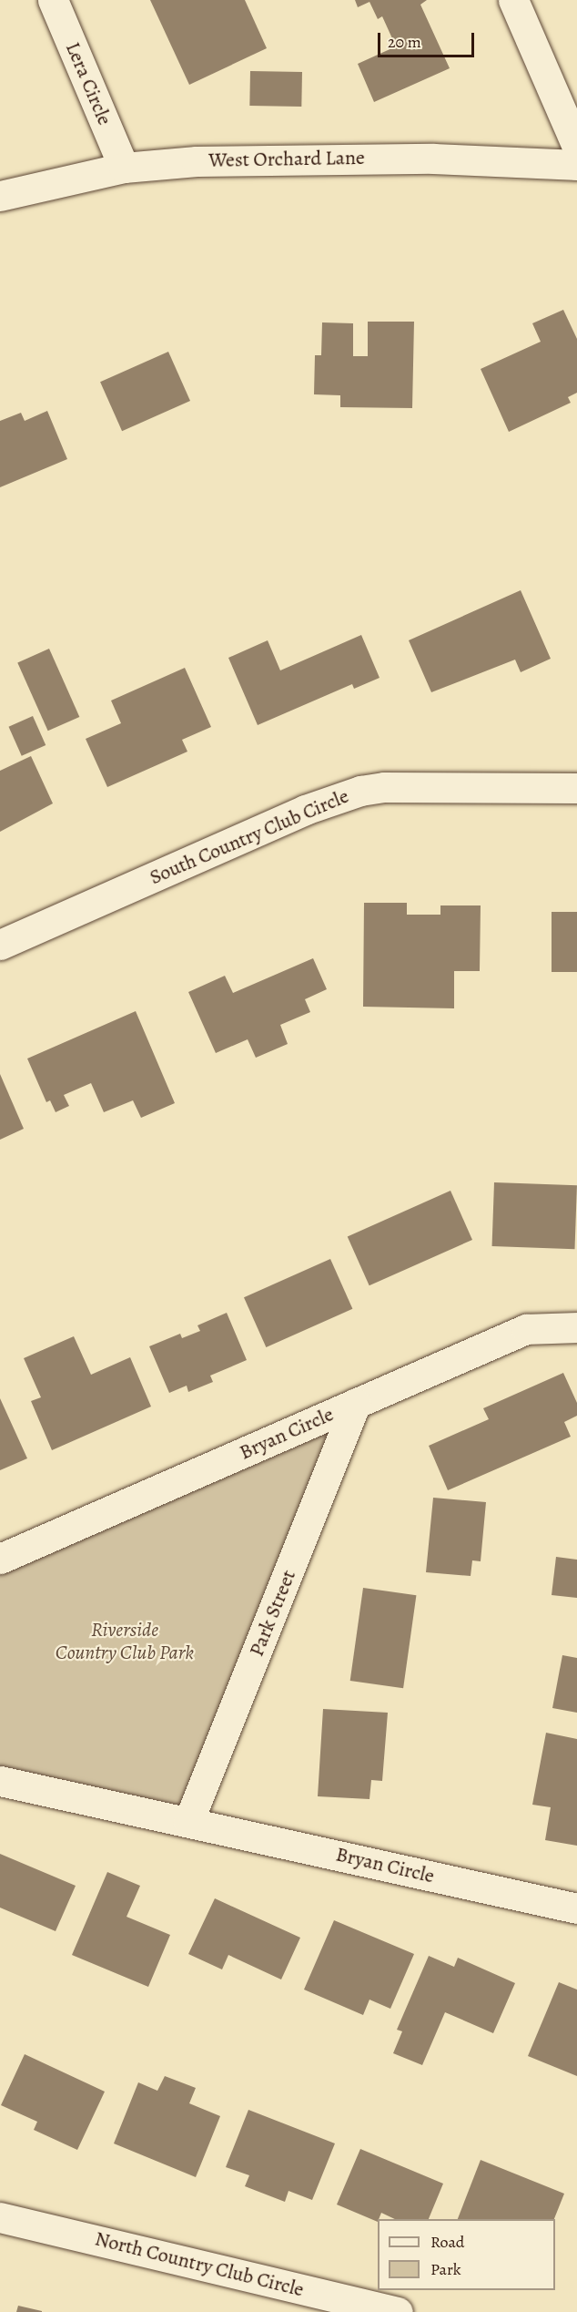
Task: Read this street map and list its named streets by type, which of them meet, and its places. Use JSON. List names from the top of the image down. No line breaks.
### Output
{"streets":{"street":["Lera Circle","West Orchard Lane","South Country Club Circle","Bryan Circle","Park Street","North Country Club Circle"]},"crossings":[["Lera Circle","West Orchard Lane"],["Bryan Circle","Park Street"]],"parks":["Riverside Country Club Park"],"legend":["Road","Park"],"scale_bar":"20 m"}
